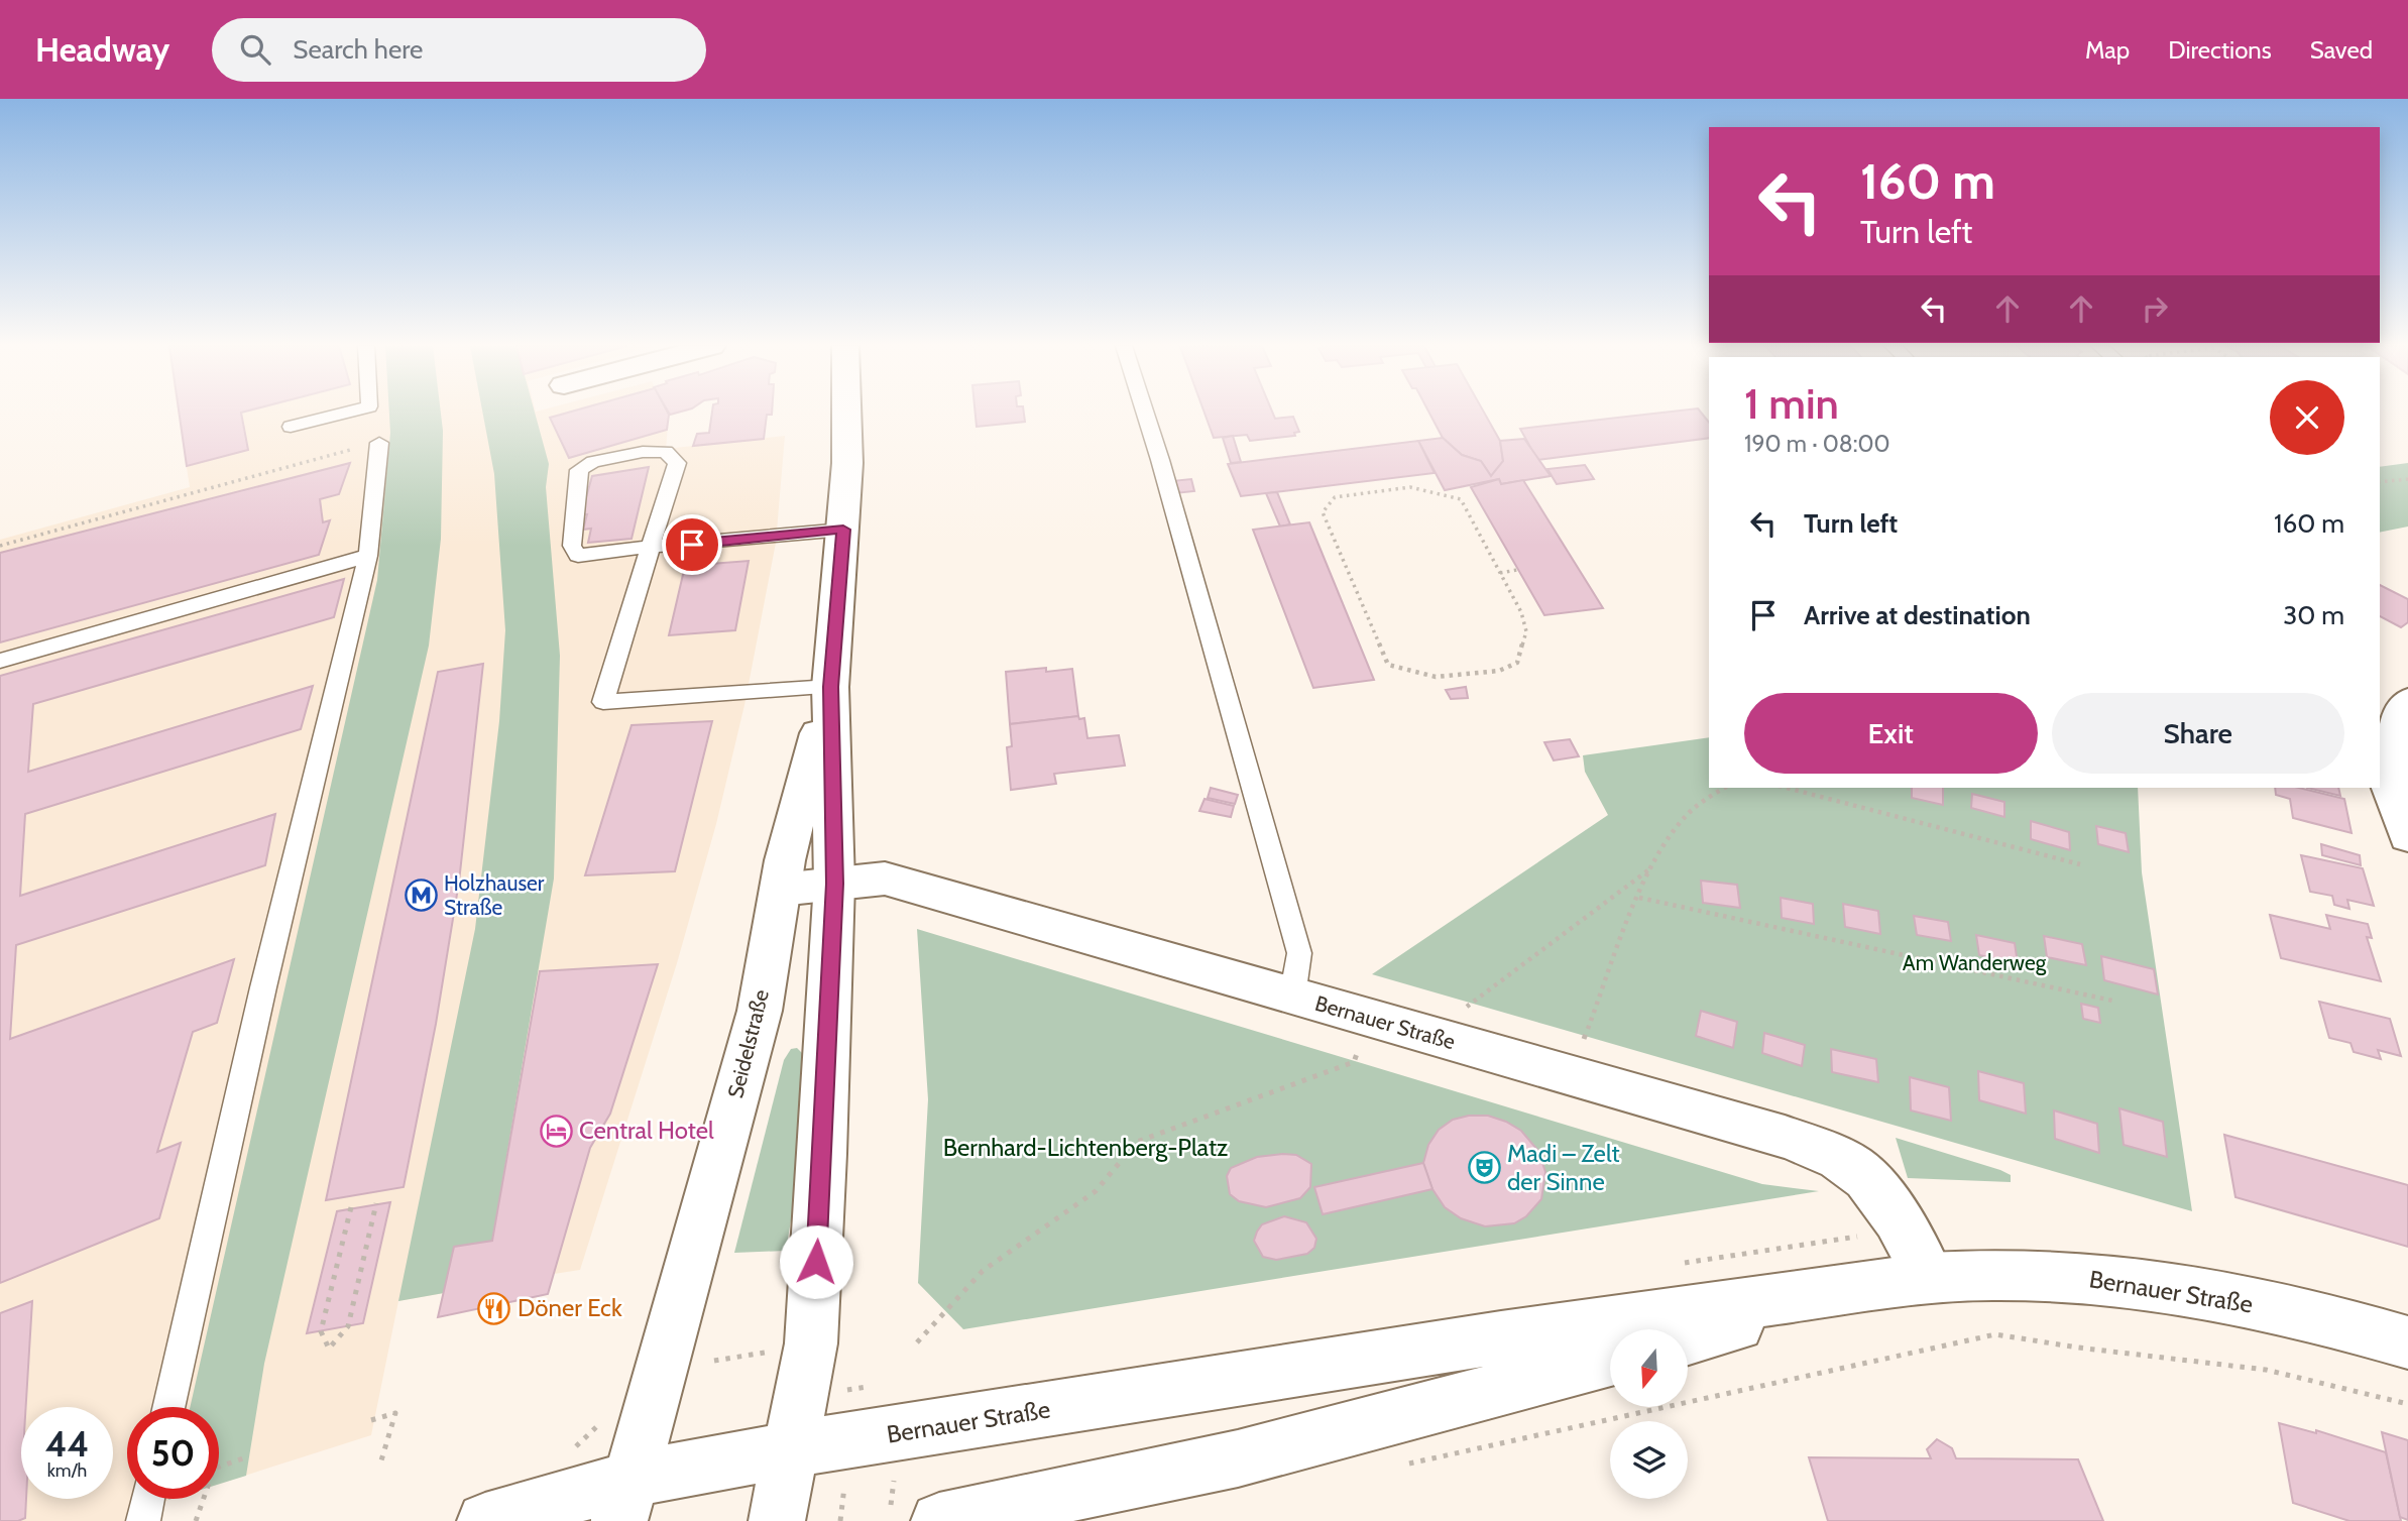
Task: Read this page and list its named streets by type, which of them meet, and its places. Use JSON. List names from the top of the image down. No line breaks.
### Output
{"streets":{"main road":["Bernauer Straße","Seidelstraße"]},"crossings":[["Bernauer Straße","Seidelstraße"]],"parks":["Am Wanderweg","Bernhard-Lichtenberg-Platz"],"places":{"metro station":["Holzhauser Straße"],"hotel":["Central Hotel"],"theatre":["Madi – Zelt der Sinne"],"restaurant":["Döner Eck"]},"north":"bottom","page":{"header":"Headway","search":"Search here","nav":["Map","Directions","Saved"],"turn":["160 m","Turn left"],"heading":["1 min","190 m · 08:00"],"list":[{"name":"Turn left","value":"160 m"},{"name":"Arrive at destination","value":"30 m"}],"buttons":["Exit","Share"],"speed":"44 km/h","limit":"50"}}
